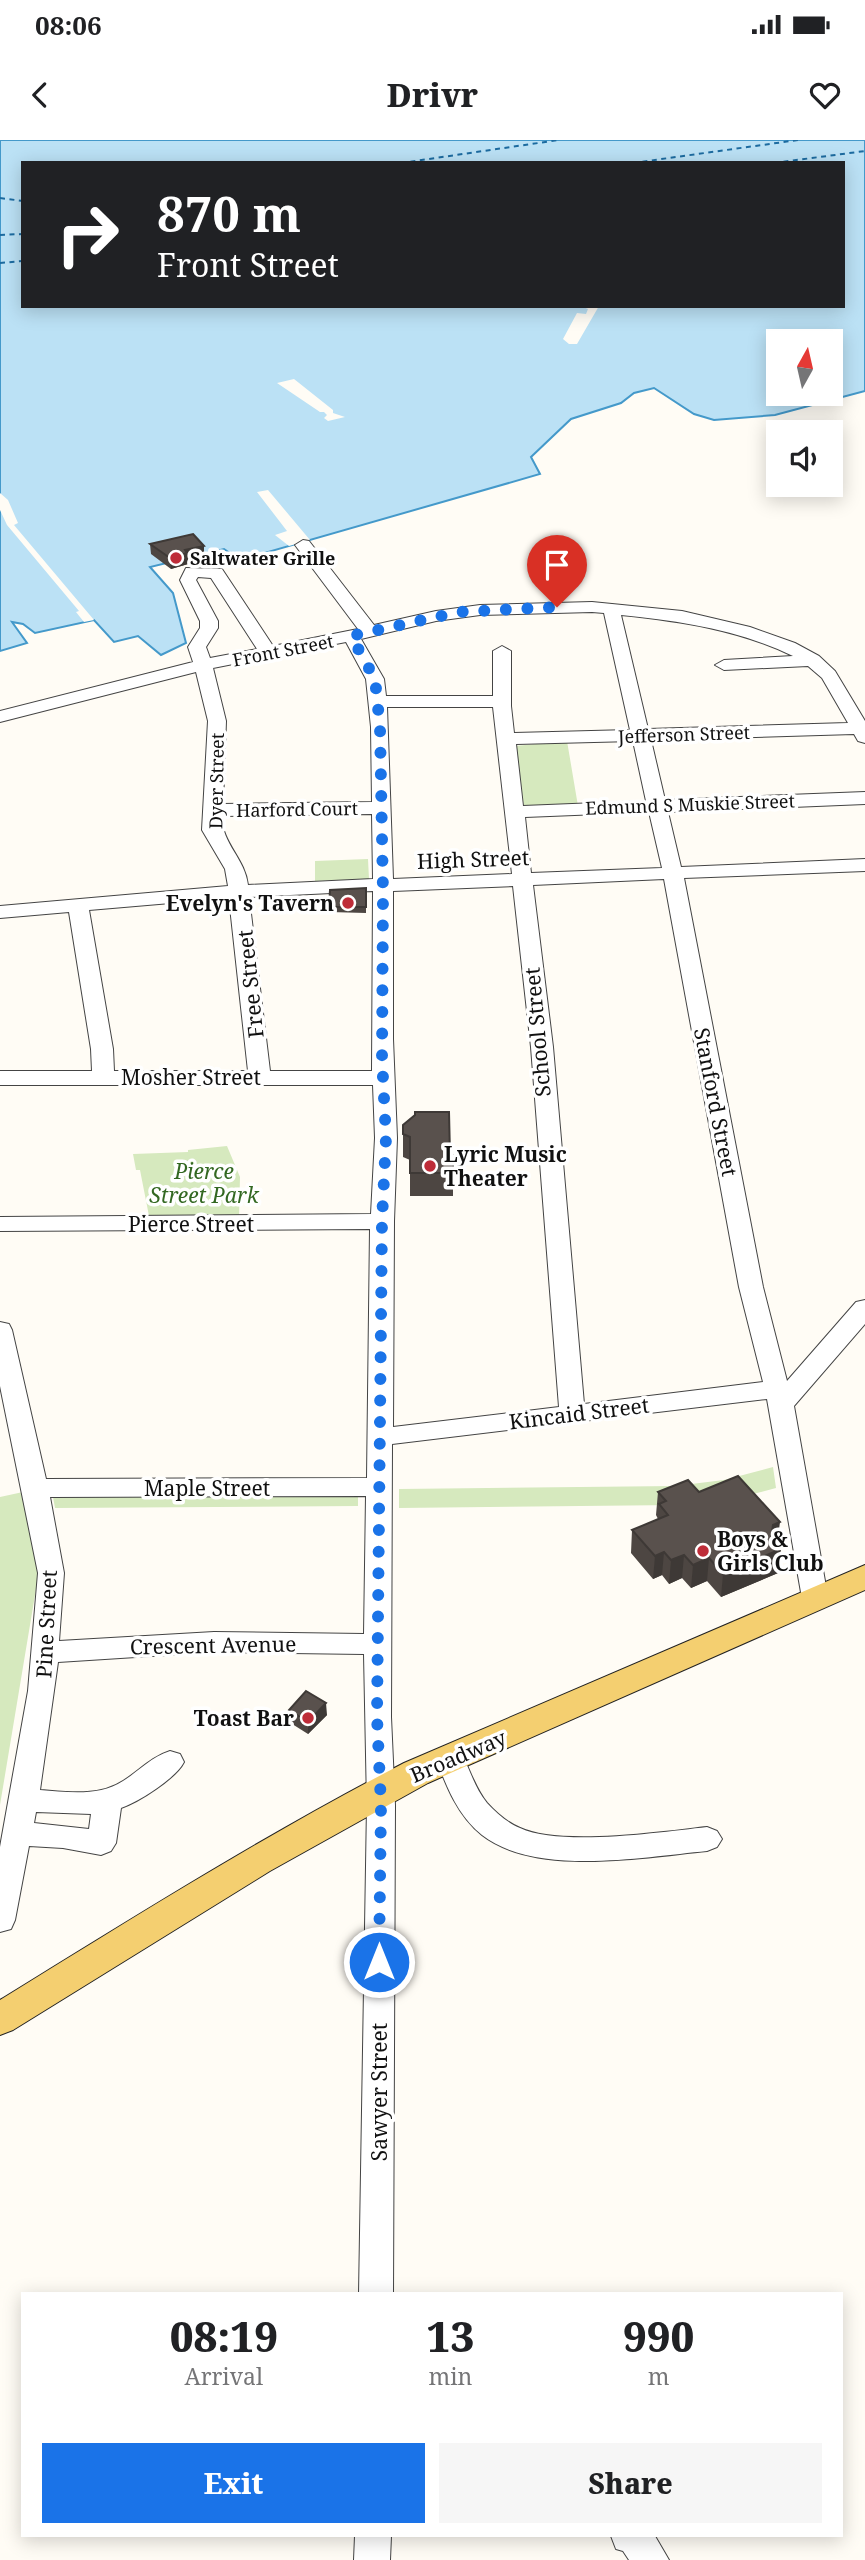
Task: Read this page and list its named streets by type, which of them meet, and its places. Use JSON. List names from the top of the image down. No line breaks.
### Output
{"streets":{"main road":["Broadway"],"street":["Front Street","Jefferson Street","Dyer Street","Edmund S Muskie Street","Harford Court","High Street","Free Street","School Street","Mosher Street","Stanford Street","Pierce Street","Kincaid Street","Maple Street","Pine Street","Crescent Avenue","Sawyer Street"]},"crossings":[["Front Street","Dyer Street"],["Front Street","Stanford Street"],["Front Street","Sawyer Street"],["Jefferson Street","School Street"],["Jefferson Street","Stanford Street"],["Dyer Street","Harford Court"],["Dyer Street","High Street"],["Dyer Street","Free Street"],["Edmund S Muskie Street","School Street"],["Edmund S Muskie Street","Stanford Street"],["Harford Court","Sawyer Street"],["High Street","Free Street"],["High Street","School Street"],["High Street","Stanford Street"],["High Street","Sawyer Street"],["Free Street","Mosher Street"],["School Street","Kincaid Street"],["Mosher Street","Sawyer Street"],["Stanford Street","Kincaid Street"],["Stanford Street","Broadway"],["Pierce Street","Sawyer Street"],["Kincaid Street","Sawyer Street"],["Maple Street","Pine Street"],["Maple Street","Sawyer Street"],["Pine Street","Crescent Avenue"],["Crescent Avenue","Sawyer Street"],["Broadway","Sawyer Street"]],"parks":["Pierce Street Park"],"places":["Saltwater Grille","Evelyn's Tavern","Lyric Music Theater","Boys & Girls Club","Toast Bar"],"north":"top","page":{"status":"08:06","header":"Drivr","turn":["870 m","Front Street"],"eta":["08:19","Arrival","13","min","990","m"],"buttons":["Exit","Share"]}}
